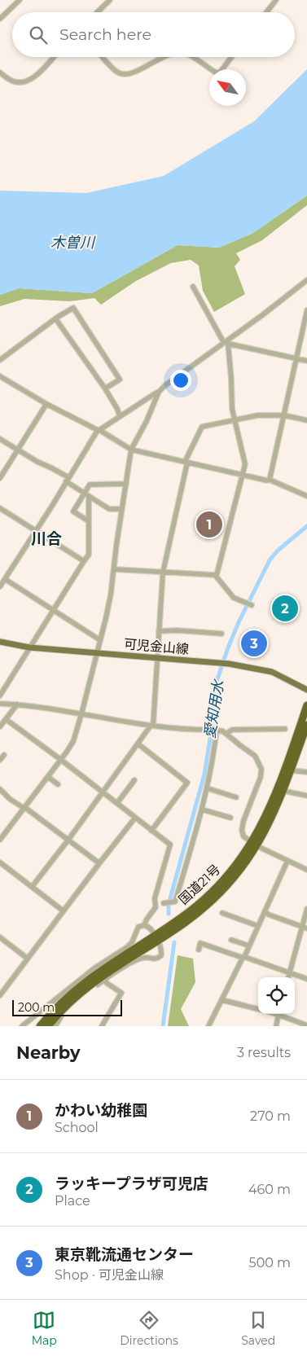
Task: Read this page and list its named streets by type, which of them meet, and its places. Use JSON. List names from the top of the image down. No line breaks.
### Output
{"streets":{"highway":["国道21号"],"main road":["可児金山線"]},"districts":["川合"],"water":["木曽川","愛知用水"],"scale_bar":"200 m","north":"top left","page":{"search":"Search here","pins":["1","2","3"],"scale":"200 m","heading":["Nearby","3 results"],"list":[{"mark":"1","name":"かわい幼稚園","note":"School","value":"270 m"},{"mark":"2","name":"ラッキープラザ可児店","note":"Place","value":"460 m"},{"mark":"3","name":"東京靴流通センター","note":"Shop · 可児金山線","value":"500 m"}],"nav":["Map","Directions","Saved"]}}
